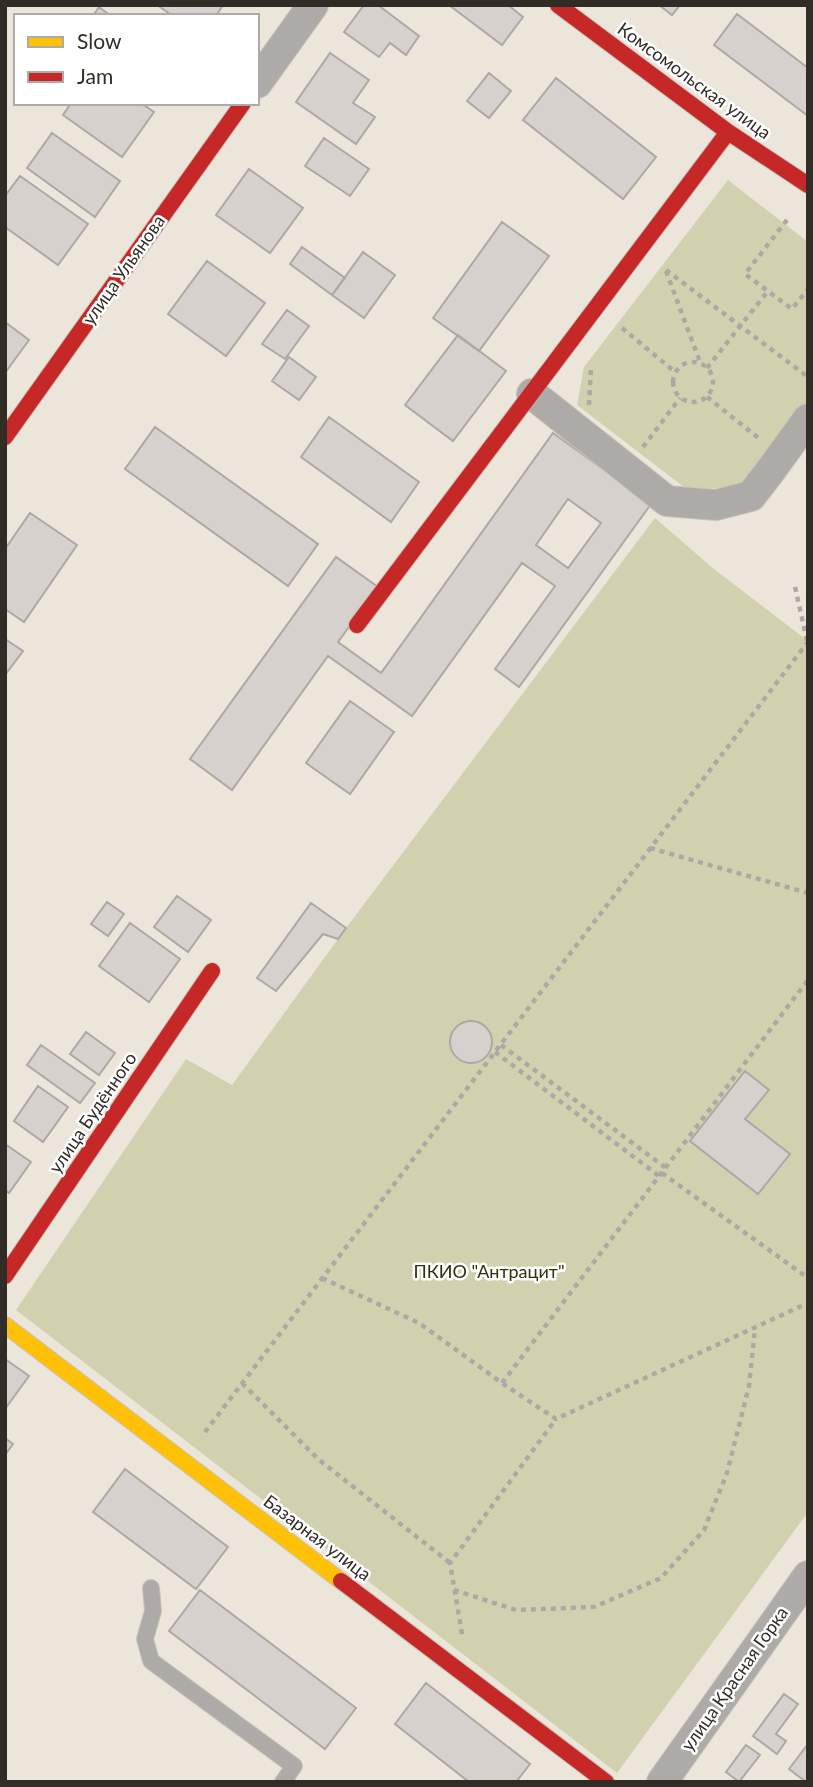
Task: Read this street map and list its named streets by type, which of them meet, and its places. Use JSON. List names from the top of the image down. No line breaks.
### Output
{"streets":{"street":["Комсомольская улица","улица Ульянова","улица Будённого","Базарная улица","улица Красная Горка"]},"parks":["ПКИО \"Антрацит\""],"legend":["Slow","Jam"]}
